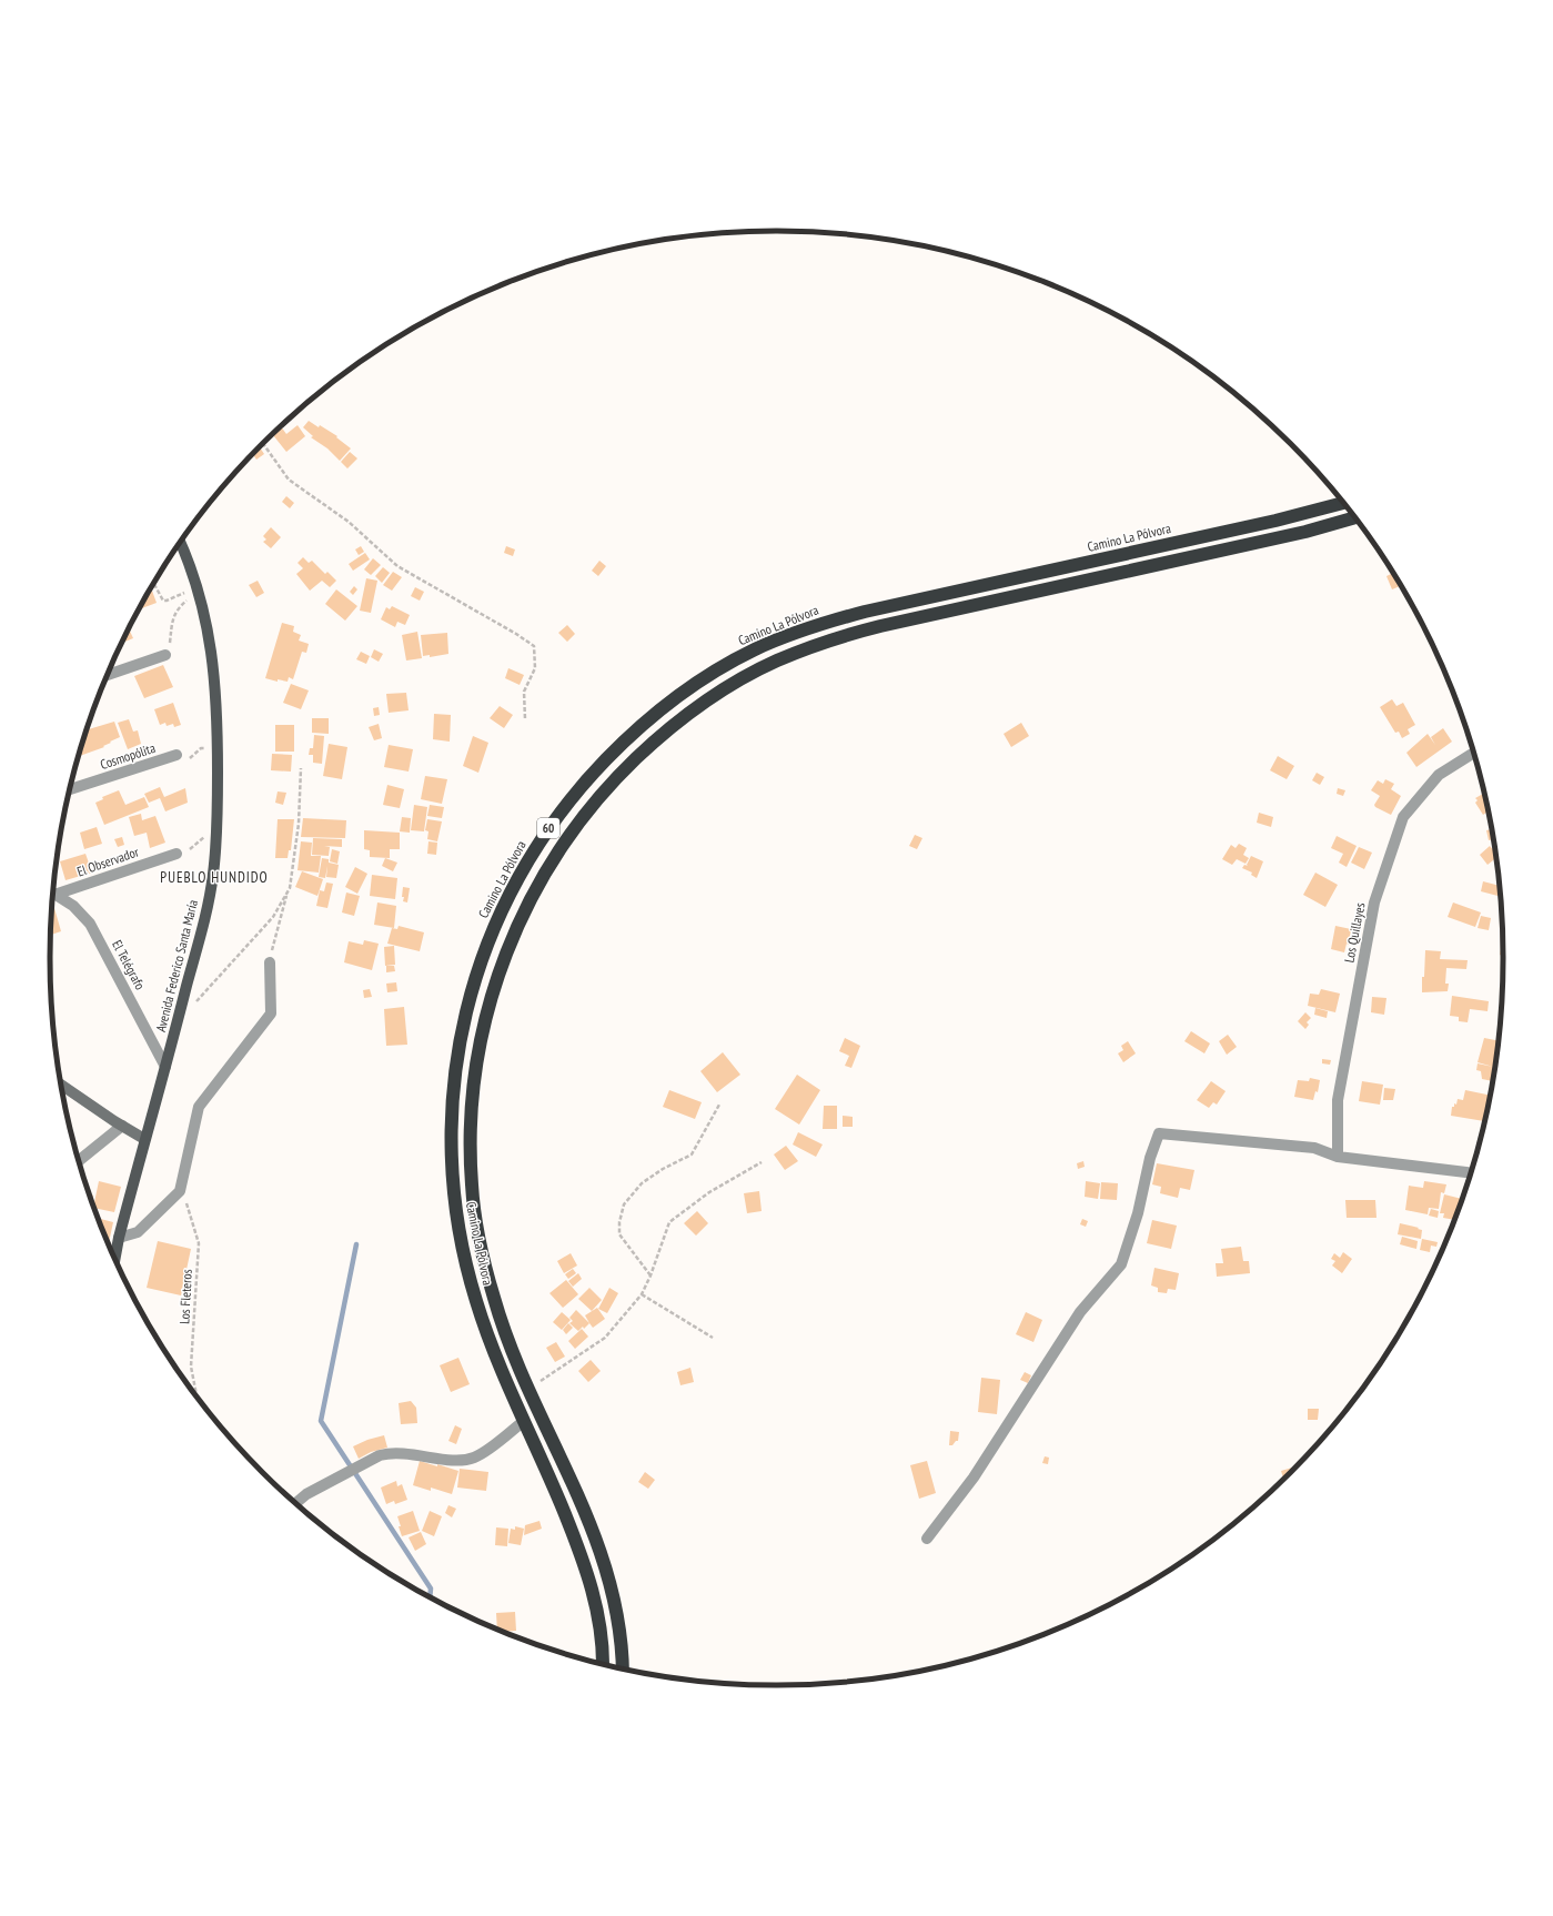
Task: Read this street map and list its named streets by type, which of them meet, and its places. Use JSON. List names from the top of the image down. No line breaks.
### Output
{"streets":{"highway":["Camino La Pólvora","60"],"main road":["Avenida Federico Santa María"],"street":["Cosmopólita","El Observador","Los Quillayes","El Telégrafo"],"path":["Los Fleteros"]},"crossings":[["El Telégrafo","Avenida Federico Santa María"]],"districts":["PUEBLO HUNDIDO"]}
